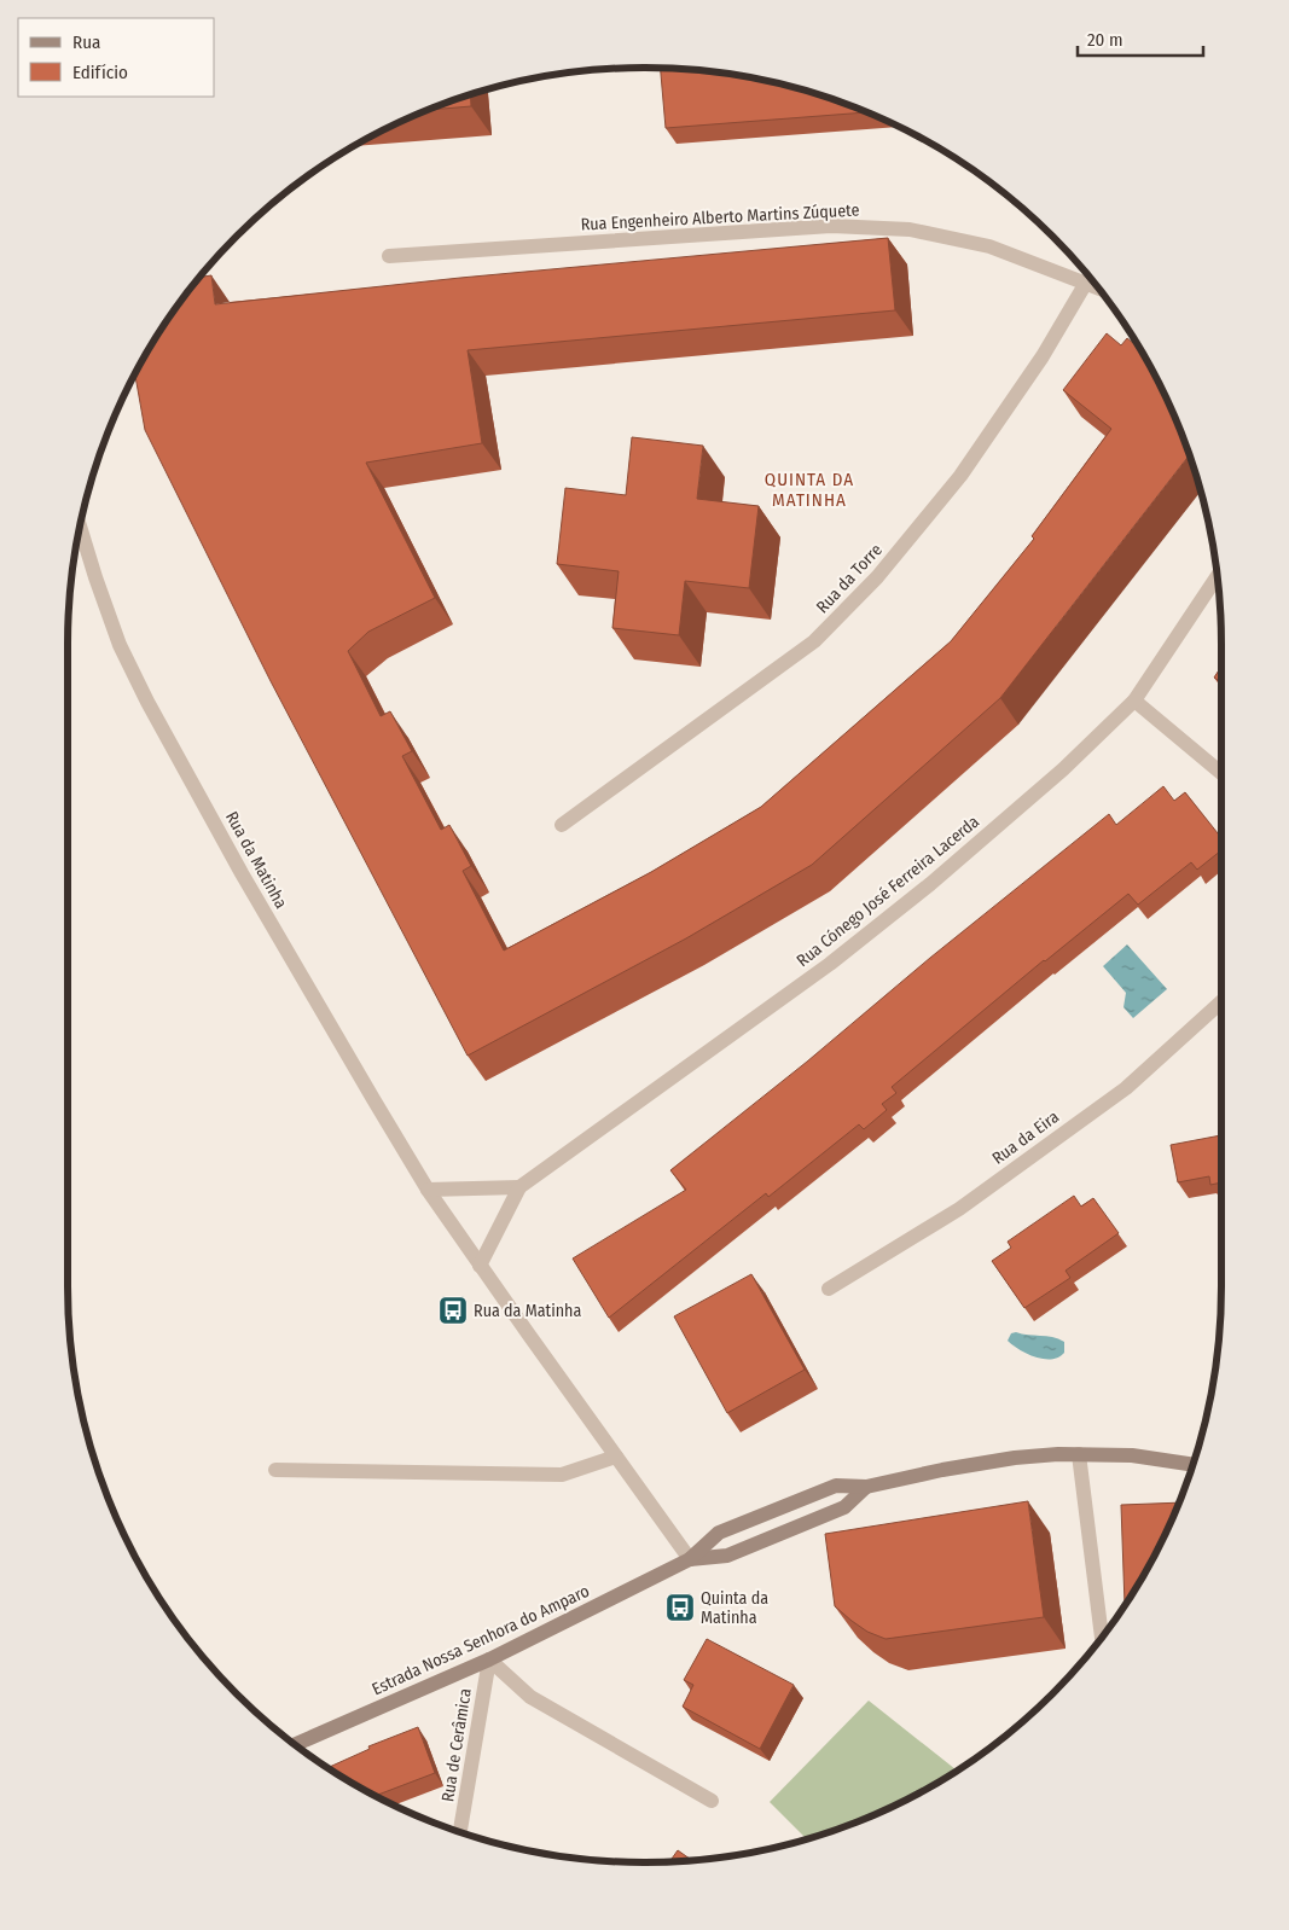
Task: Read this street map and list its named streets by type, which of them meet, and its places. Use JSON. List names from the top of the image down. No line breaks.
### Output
{"streets":{"main road":["Estrada Nossa Senhora do Amparo"],"street":["Rua Engenheiro Alberto Martins Zúquete","Rua da Torre","Rua da Matinha","Rua Cónego José Ferreira Lacerda","Rua da Eira","Rua de Cerâmica"]},"crossings":[["Rua Engenheiro Alberto Martins Zúquete","Rua da Torre"],["Rua da Matinha","Rua Cónego José Ferreira Lacerda"],["Rua da Matinha","Estrada Nossa Senhora do Amparo"],["Estrada Nossa Senhora do Amparo","Rua de Cerâmica"]],"districts":["QUINTA DA MATINHA"],"places":{"bus stop":["Rua da Matinha","Quinta da Matinha"]},"legend":["Rua","Edifício"],"scale_bar":"20 m"}
